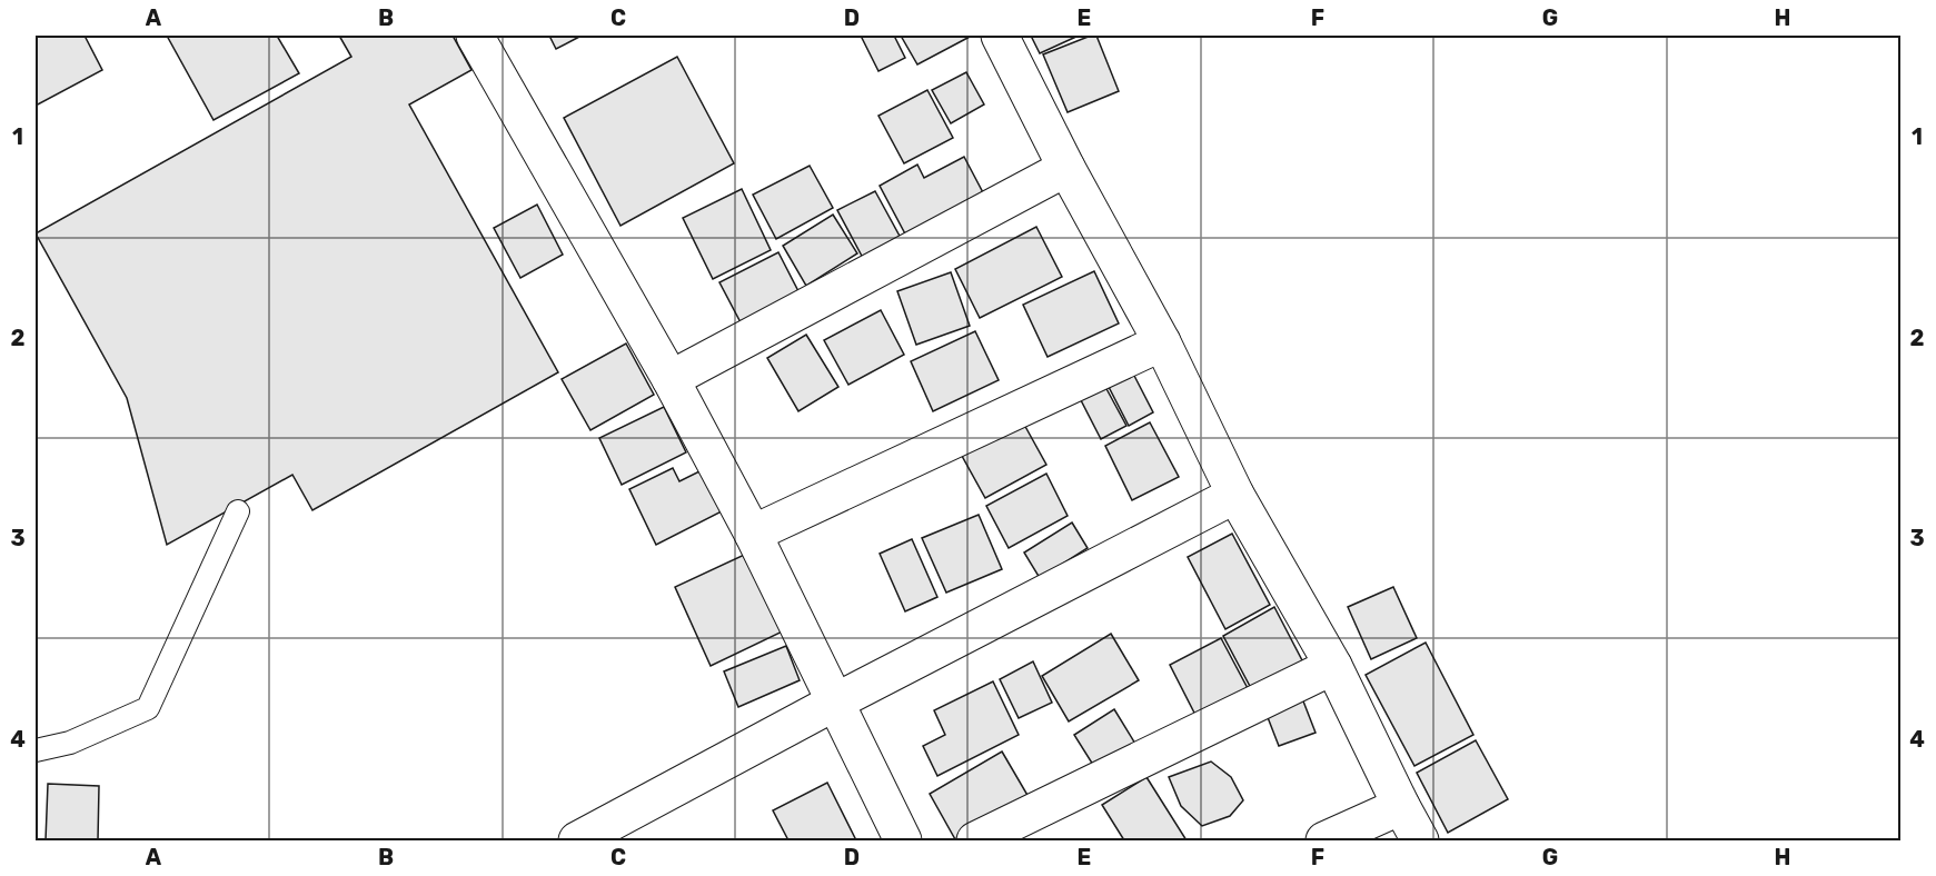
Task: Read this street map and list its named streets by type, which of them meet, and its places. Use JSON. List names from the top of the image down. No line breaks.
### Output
{"grid":{"columns":["A","B","C","D","E","F","G","H"],"rows":["1","2","3","4"]}}
